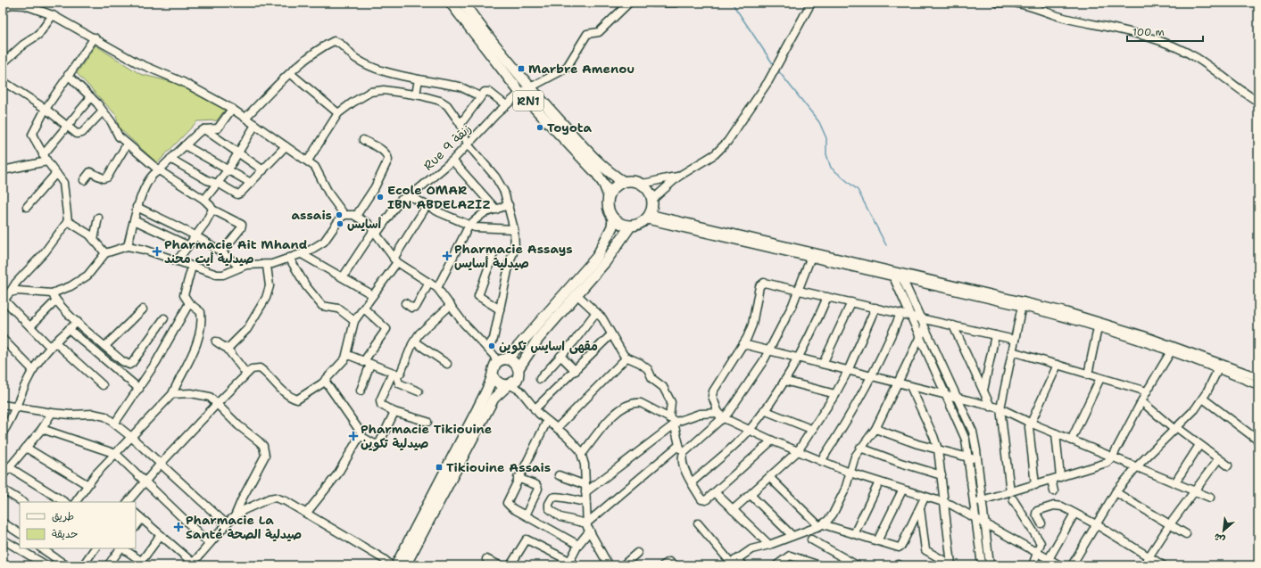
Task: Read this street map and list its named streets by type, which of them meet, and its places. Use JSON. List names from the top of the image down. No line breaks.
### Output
{"streets":{"highway":["RN1"],"street":["Rue 9 زنقة"]},"crossings":[["RN1","Rue 9 زنقة"]],"places":{"transit":["Marbre Amenou","Tikiouine Assais"],"other":["Toyota","Ecole OMAR IBN ABDELAZIZ","assais","أسايس","مقهى اسايس تكوين"],"health":["Pharmacie Ait Mhand صيدلية أيت محند","Pharmacie Assays صيدلية أسايس","Pharmacie Tikiouine صيدلية تكوين","Pharmacie La Santé صيدلية الصحة"]},"legend":["طريق","حديقة"],"scale_bar":"100 m","north":"bottom left"}
